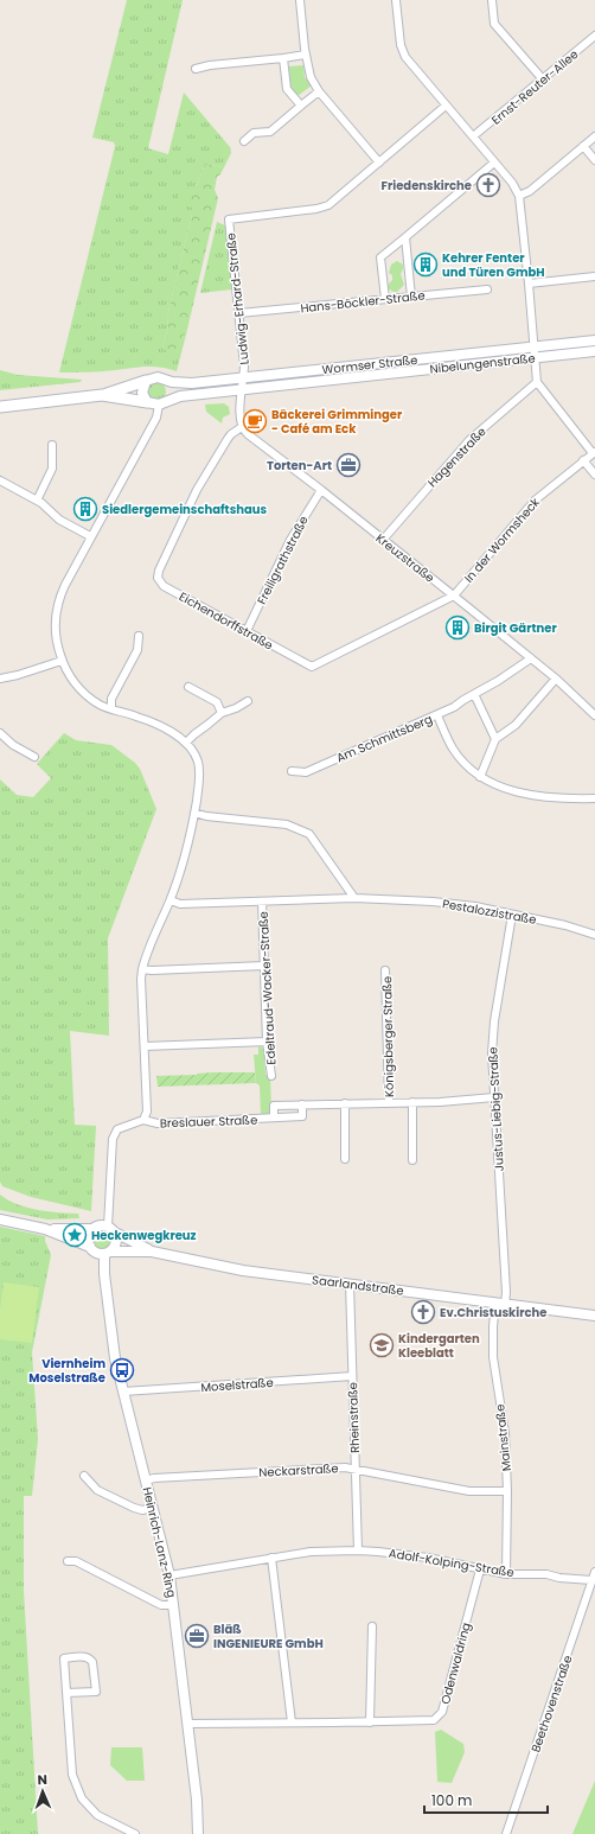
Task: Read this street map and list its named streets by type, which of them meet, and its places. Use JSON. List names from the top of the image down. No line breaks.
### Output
{"streets":{"street":["Ernst-Reuter-Allee","Ludwig-Erhard-Straße","Hans-Böckler-Straße","Nibelungenstraße","Wormser Straße","Hagenstraße","In der Wormsheck","Kreuzstraße","Freiligrathstraße","Eichendorffstraße","Am Schmittsberg","Pestalozzistraße","Edeltraud-Wacker-Straße","Königsberger Straße","Justus-Liebig-Straße","Breslauer Straße","Saarlandstraße","Moselstraße","Rheinstraße","Mainstraße","Neckarstraße","Heinrich-Lanz-Ring","Adolf-Kolping-Straße","Odenwaldring","Beethovenstraße"]},"crossings":[["Ludwig-Erhard-Straße","Hans-Böckler-Straße"],["Ludwig-Erhard-Straße","Wormser Straße"],["Nibelungenstraße","Wormser Straße"],["Hagenstraße","Kreuzstraße"],["In der Wormsheck","Kreuzstraße"],["In der Wormsheck","Eichendorffstraße"],["Kreuzstraße","Freiligrathstraße"],["Kreuzstraße","Eichendorffstraße"],["Kreuzstraße","Am Schmittsberg"],["Freiligrathstraße","Eichendorffstraße"],["Pestalozzistraße","Edeltraud-Wacker-Straße"],["Pestalozzistraße","Justus-Liebig-Straße"],["Königsberger Straße","Breslauer Straße"],["Justus-Liebig-Straße","Breslauer Straße"],["Justus-Liebig-Straße","Saarlandstraße"],["Justus-Liebig-Straße","Mainstraße"],["Saarlandstraße","Rheinstraße"],["Saarlandstraße","Mainstraße"],["Saarlandstraße","Heinrich-Lanz-Ring"],["Moselstraße","Rheinstraße"],["Moselstraße","Heinrich-Lanz-Ring"],["Rheinstraße","Neckarstraße"],["Rheinstraße","Adolf-Kolping-Straße"],["Mainstraße","Neckarstraße"],["Mainstraße","Adolf-Kolping-Straße"],["Neckarstraße","Heinrich-Lanz-Ring"],["Heinrich-Lanz-Ring","Adolf-Kolping-Straße"],["Heinrich-Lanz-Ring","Odenwaldring"],["Adolf-Kolping-Straße","Odenwaldring"],["Adolf-Kolping-Straße","Beethovenstraße"]],"places":{"church":["Friedenskirche","Ev.Christuskirche"],"building":["Kehrer Fenter und Türen GmbH","Siedlergemeinschaftshaus","Birgit Gärtner"],"cafe":["Bäckerei Grimminger - Café am Eck"],"office":["Torten-Art","Bläß INGENIEURE GmbH"],"place":["Heckenwegkreuz"],"school or university":["Kindergarten Kleeblatt"],"bus stop":["Viernheim Moselstraße"]},"scale_bar":"100 m","north":"top"}
